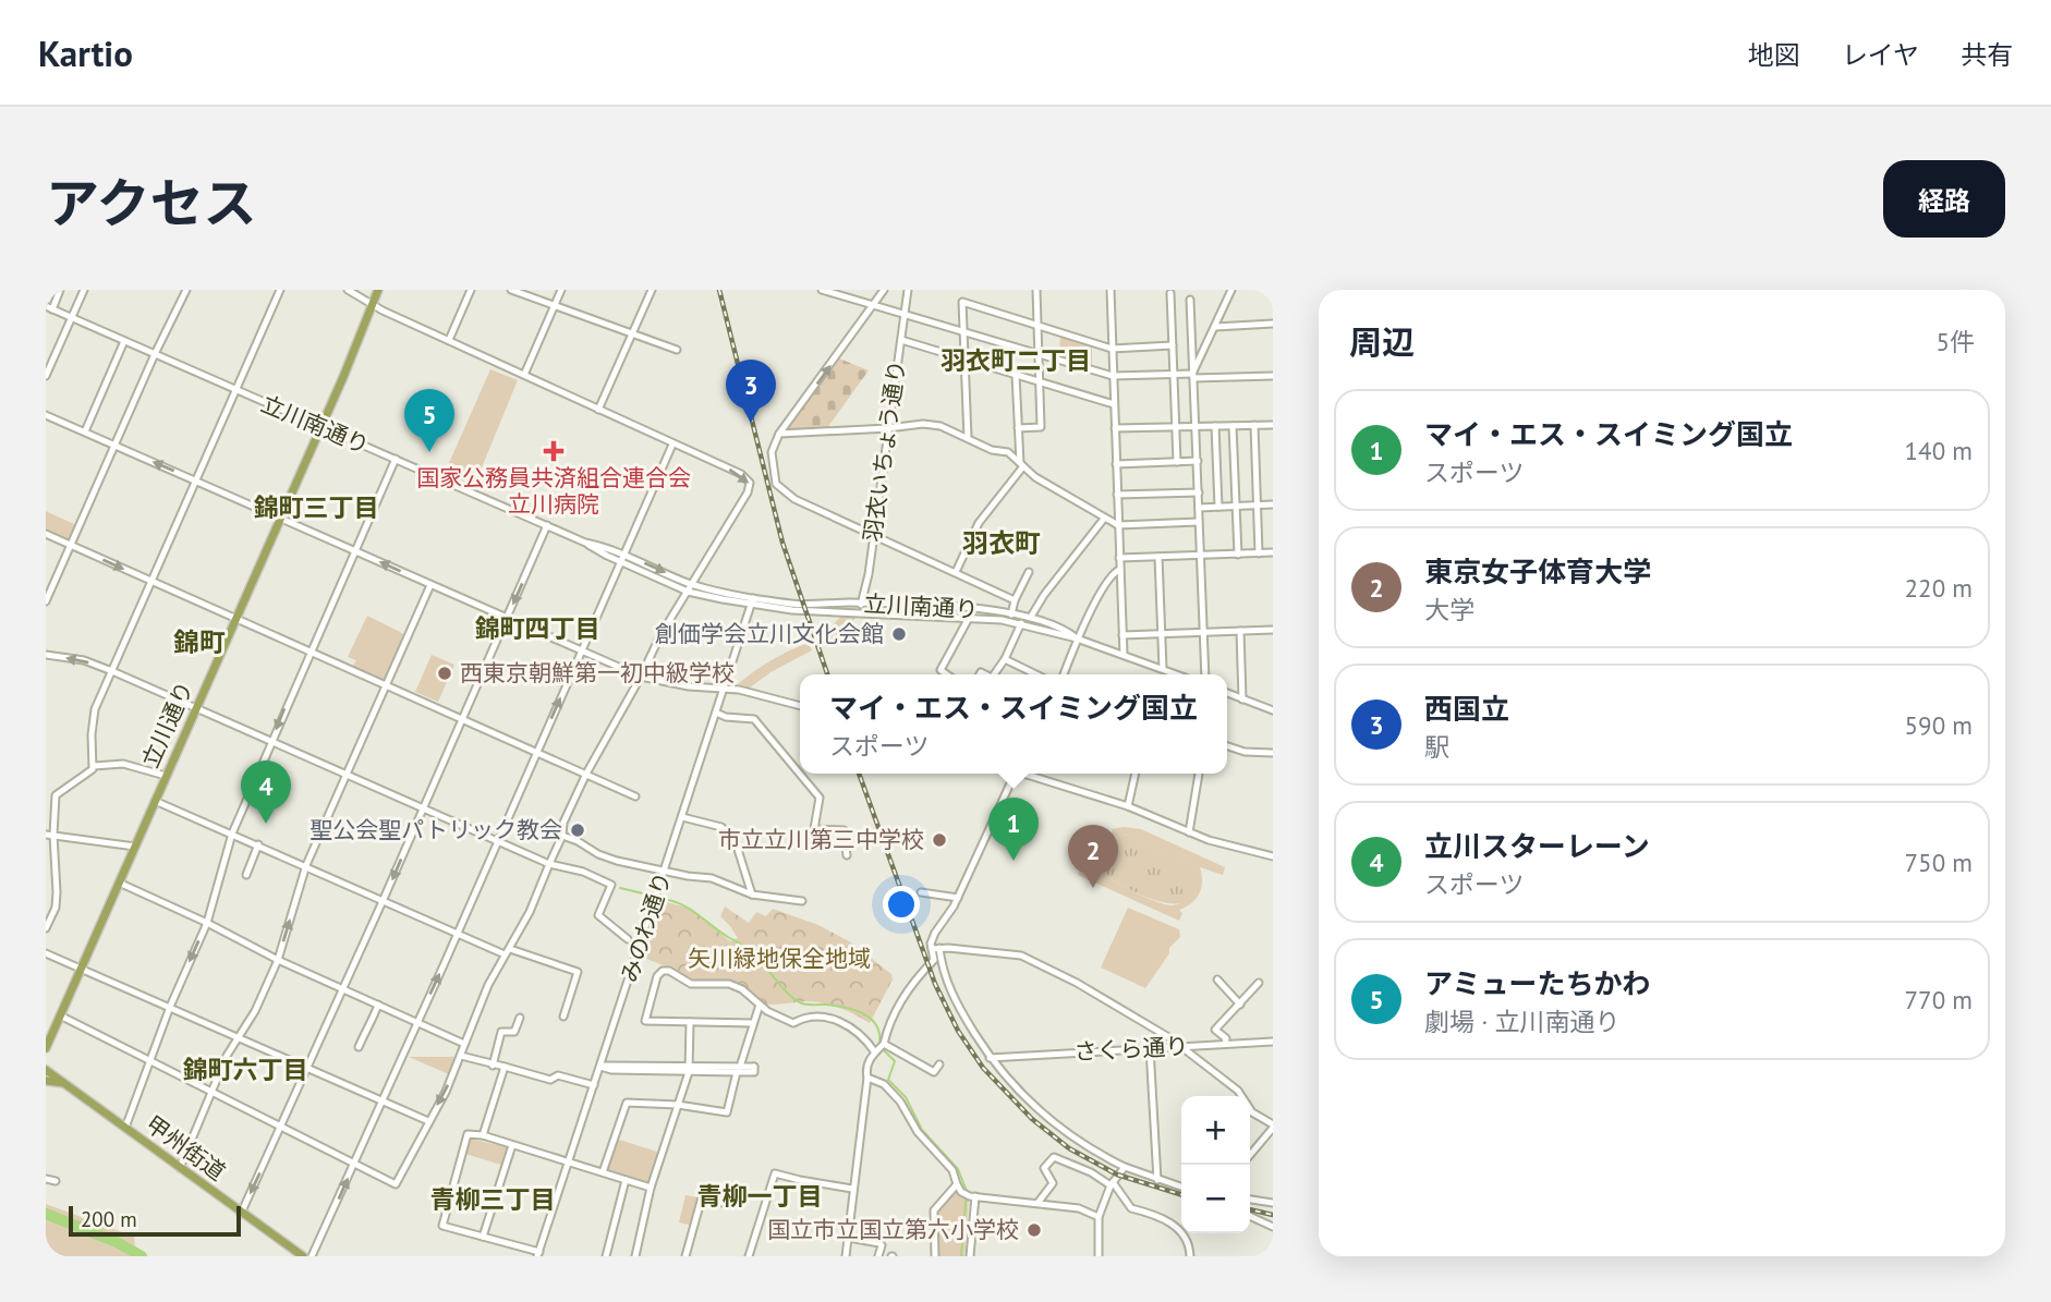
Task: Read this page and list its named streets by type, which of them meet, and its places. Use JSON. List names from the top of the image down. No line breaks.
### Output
{"streets":{"main road":["立川通り","甲州街道"],"street":["立川南通り","羽衣いちょう通り","みのわ通り","さくら通り"]},"crossings":[["立川南通り","羽衣いちょう通り"],["立川南通り","立川通り"],["立川南通り","みのわ通り"]],"districts":["羽衣町二丁目","錦町三丁目","羽衣町","錦町四丁目","錦町","錦町六丁目","青柳一丁目","青柳三丁目"],"parks":["矢川緑地保全地域"],"places":{"health":["国家公務員共済組合連合会 立川病院"],"other":["創価学会立川文化会館","西東京朝鮮第一初中級学校","聖公会聖パトリック教会","市立立川第三中学校","国立市立国立第六小学校"]},"scale_bar":"200 m","page":{"header":"Kartio","nav":["地図","レイヤ","共有"],"title":"アクセス","buttons":"経路","heading":["周辺","5件"],"pins":["3","5","4","1","2"],"list":[{"mark":"1","name":"マイ・エス・スイミング国立","note":"スポーツ","value":"140 m"},{"mark":"2","name":"東京女子体育大学","note":"大学","value":"220 m"},{"mark":"3","name":"西国立","note":"駅","value":"590 m"},{"mark":"4","name":"立川スターレーン","note":"スポーツ","value":"750 m"},{"mark":"5","name":"アミューたちかわ","note":"劇場 · 立川南通り","value":"770 m"}],"popup":["マイ・エス・スイミング国立","スポーツ"],"map_buttons":["+","−"],"scale":"200 m"}}
